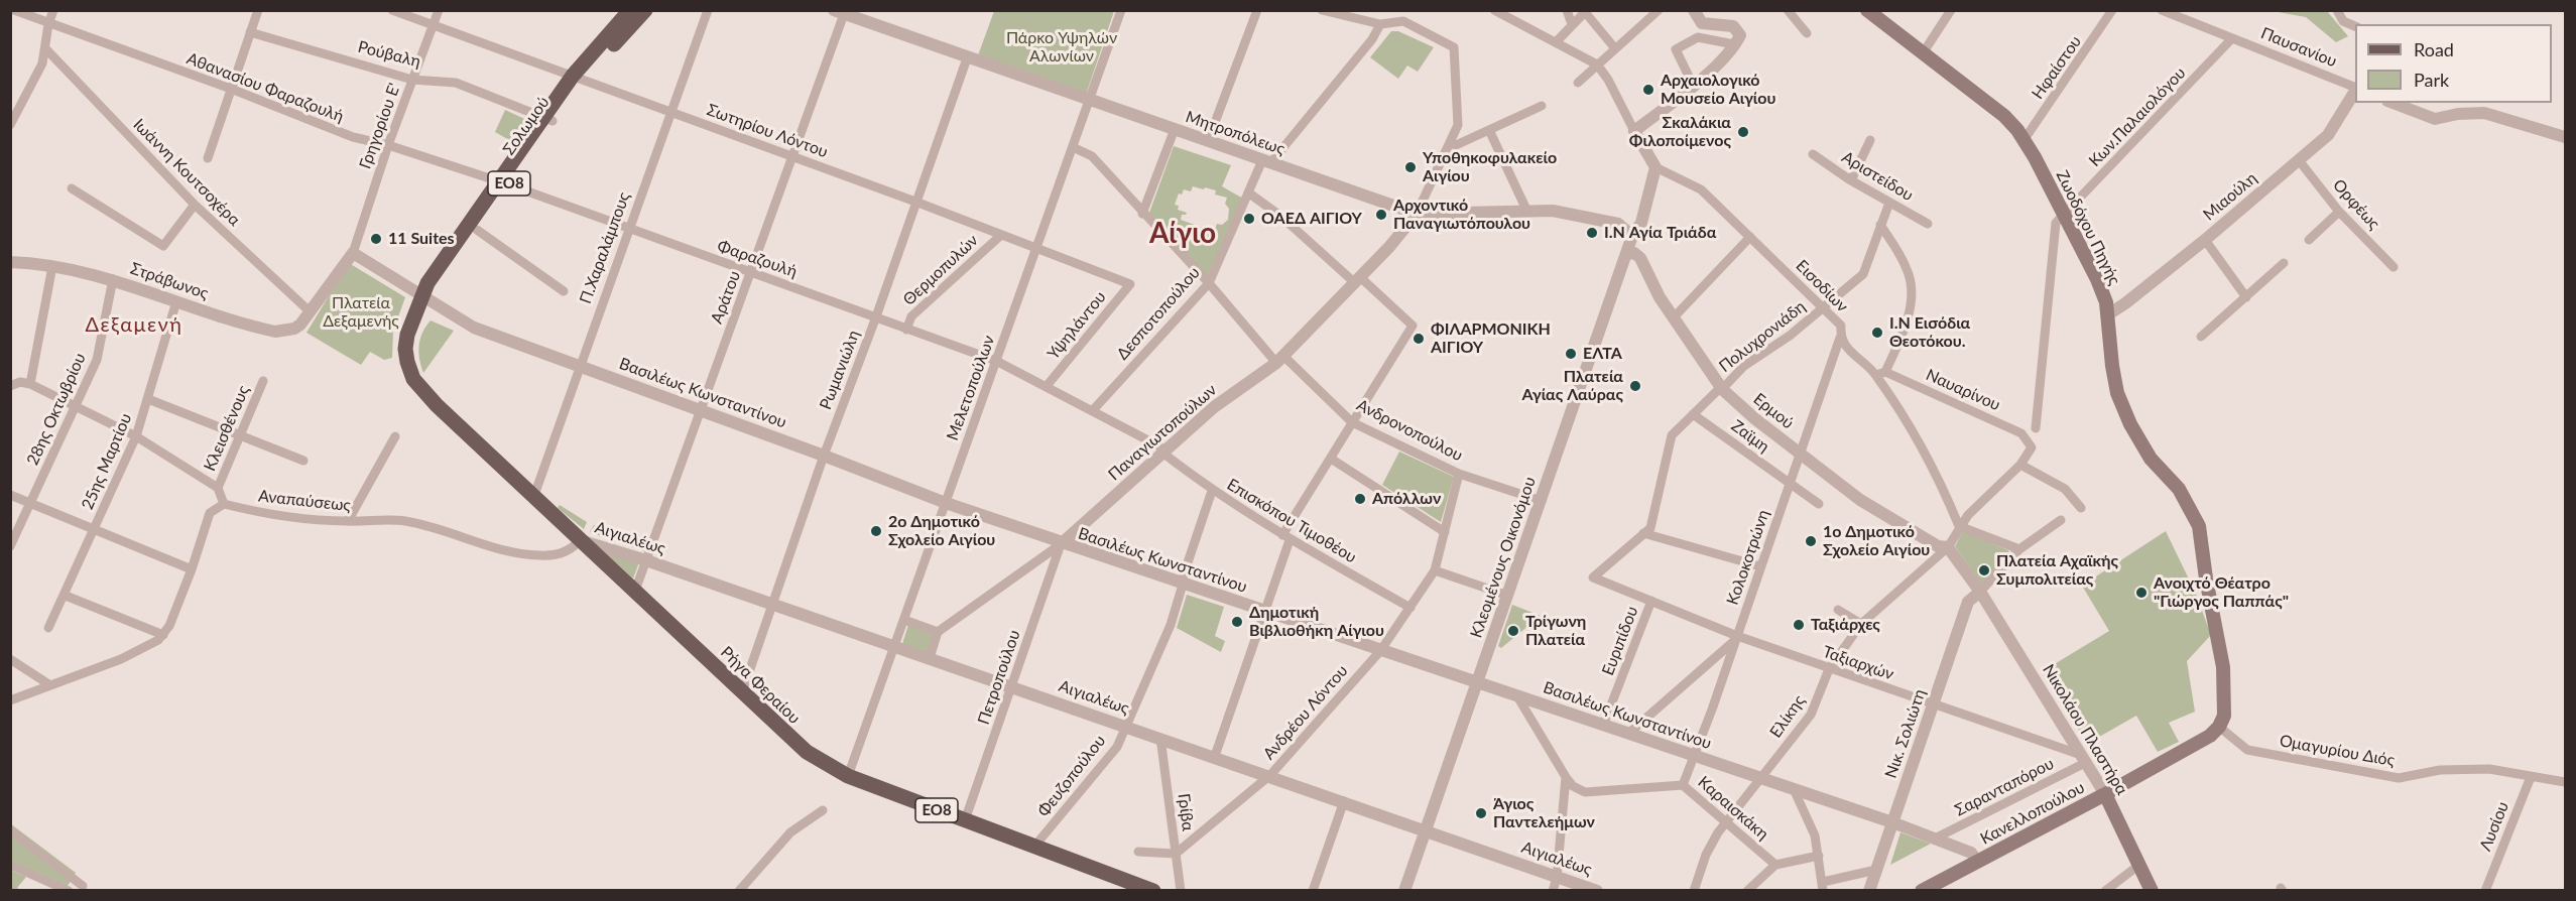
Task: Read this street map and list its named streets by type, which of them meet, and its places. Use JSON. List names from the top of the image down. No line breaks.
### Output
{"streets":{"main road":["Σολωμού","ΕΟ8","Ζωοδόχου Πηγής","Ρήγα Φεραίου","Νικολάου Πλαστήρα","Κανελλοπούλου"],"street":["Παυσανίου","Ρούβαλη","Ηφαίστου","Αθανασίου Φαραζουλή","Κων.Παλαιολόγου","Γρηγορίου Ε'","Σωτηρίου Λόντου","Μητροπόλεως","Ιωάννη Κουτσοχέρα","Αριστείδου","Μιαούλη","Ορφέως","Π.Χαραλάμπους","Φαραζουλή","Θερμοπυλών","Στράβωνος","Εισοδίων","Αράτου","Δεσποτοπούλου","Υψηλάντου","Πολυχρονιάδη","Ρωμανιώλη","Μελετοπούλων","Ναυαρίνου","Βασιλέως Κωνσταντίνου","28ης Οκτωβρίου","Ερμού","Κλεισθένους","Ανδρονοπούλου","Παναγιωτοπούλων","Ζαϊμη","25ης Μαρτίου","Αναπαύσεως","Επισκόπου Τιμοθέου","Αιγιαλέως","Κλεομένους Οικονόμου","Κολοκοτρώνη","Ευριπίδου","Ταξιαρχών","Πετροπούλου","Ανδρέου Λόντου","Ελίκης","Νικ. Σολιώτη","Ομαγυρίου Διός","Φευζοπούλου","Σαρανταπόρου","Καραισκάκη","Γρίβα","Λυσίου"]},"crossings":[["Παυσανίου","Κων.Παλαιολόγου"],["Ρούβαλη","Γρηγορίου Ε'"],["Ρούβαλη","Σολωμού"],["Ηφαίστου","Ζωοδόχου Πηγής"],["Αθανασίου Φαραζουλή","Γρηγορίου Ε'"],["Αθανασίου Φαραζουλή","Σολωμού"],["Αθανασίου Φαραζουλή","Φαραζουλή"],["Κων.Παλαιολόγου","Ζωοδόχου Πηγής"],["Γρηγορίου Ε'","Σωτηρίου Λόντου"],["Γρηγορίου Ε'","Στράβωνος"],["Γρηγορίου Ε'","Βασιλέως Κωνσταντίνου"],["Σολωμού","Σωτηρίου Λόντου"],["Σολωμού","Φαραζουλή"],["Σολωμού","Βασιλέως Κωνσταντίνου"],["Σολωμού","Ρήγα Φεραίου"],["Σωτηρίου Λόντου","Π.Χαραλάμπους"],["Σωτηρίου Λόντου","Θερμοπυλών"],["Σωτηρίου Λόντου","Αράτου"],["Σωτηρίου Λόντου","Υψηλάντου"],["Σωτηρίου Λόντου","Ρωμανιώλη"],["Σωτηρίου Λόντου","Μελετοπούλων"],["Μητροπόλεως","Αράτου"],["Μητροπόλεως","Δεσποτοπούλου"],["Μητροπόλεως","Ρωμανιώλη"],["Μητροπόλεως","Μελετοπούλων"],["Μητροπόλεως","Παναγιωτοπούλων"],["Μητροπόλεως","Κλεομένους Οικονόμου"],["Ιωάννη Κουτσοχέρα","Στράβωνος"],["Μιαούλη","Ορφέως"],["Μιαούλη","Ζωοδόχου Πηγής"],["Ζωοδόχου Πηγής","Ομαγυρίου Διός"],["Ζωοδόχου Πηγής","Κανελλοπούλου"],["Π.Χαραλάμπους","Φαραζουλή"],["Π.Χαραλάμπους","Βασιλέως Κωνσταντίνου"],["Π.Χαραλάμπους","Ρήγα Φεραίου"],["Φαραζουλή","Θερμοπυλών"],["Φαραζουλή","Αράτου"],["Φαραζουλή","Ρωμανιώλη"],["Φαραζουλή","Μελετοπούλων"],["Φαραζουλή","Επισκόπου Τιμοθέου"],["Στράβωνος","Βασιλέως Κωνσταντίνου"],["Στράβωνος","28ης Οκτωβρίου"],["Στράβωνος","25ης Μαρτίου"],["Εισοδίων","Πολυχρονιάδη"],["Εισοδίων","Ναυαρίνου"],["Εισοδίων","Κολοκοτρώνη"],["Αράτου","Βασιλέως Κωνσταντίνου"],["Αράτου","Αιγιαλέως"],["Αράτου","Ρήγα Φεραίου"],["Δεσποτοπούλου","Ανδρονοπούλου"],["Δεσποτοπούλου","Επισκόπου Τιμοθέου"],["Υψηλάντου","Επισκόπου Τιμοθέου"],["Πολυχρονιάδη","Ερμού"],["Πολυχρονιάδη","Ζαϊμη"],["Πολυχρονιάδη","Ταξιαρχών"],["Ρωμανιώλη","Βασιλέως Κωνσταντίνου"],["Ρωμανιώλη","Αιγιαλέως"],["Ρωμανιώλη","Ρήγα Φεραίου"],["Μελετοπούλων","Βασιλέως Κωνσταντίνου"],["Μελετοπούλων","Ανδρονοπούλου"],["Μελετοπούλων","Επισκόπου Τιμοθέου"],["Μελετοπούλων","Αιγιαλέως"],["Μελετοπούλων","Ρήγα Φεραίου"],["Βασιλέως Κωνσταντίνου","Παναγιωτοπούλων"],["Βασιλέως Κωνσταντίνου","Κλεομένους Οικονόμου"],["Βασιλέως Κωνσταντίνου","Κολοκοτρώνη"],["Βασιλέως Κωνσταντίνου","Ευριπίδου"],["Βασιλέως Κωνσταντίνου","Πετροπούλου"],["Βασιλέως Κωνσταντίνου","Ανδρέου Λόντου"],["Βασιλέως Κωνσταντίνου","Ελίκης"],["Βασιλέως Κωνσταντίνου","Νικ. Σολιώτη"],["Βασιλέως Κωνσταντίνου","Φευζοπούλου"],["Βασιλέως Κωνσταντίνου","Σαρανταπόρου"],["Βασιλέως Κωνσταντίνου","Κανελλοπούλου"],["Ερμού","Κλεομένους Οικονόμου"],["Ερμού","Κολοκοτρώνη"],["Ερμού","Ελίκης"],["Ερμού","Νικολάου Πλαστήρα"],["Ανδρονοπούλου","Παναγιωτοπούλων"],["Ανδρονοπούλου","Κλεομένους Οικονόμου"],["Ανδρονοπούλου","Ανδρέου Λόντου"],["Παναγιωτοπούλων","Επισκόπου Τιμοθέου"],["Παναγιωτοπούλων","Πετροπούλου"],["Ζαϊμη","Κολοκοτρώνη"],["Αναπαύσεως","Αιγιαλέως"],["Αναπαύσεως","Ρήγα Φεραίου"],["Επισκόπου Τιμοθέου","Ανδρέου Λόντου"],["Επισκόπου Τιμοθέου","Φευζοπούλου"],["Αιγιαλέως","Κλεομένους Οικονόμου"],["Αιγιαλέως","Πετροπούλου"],["Αιγιαλέως","Ρήγα Φεραίου"],["Αιγιαλέως","Ανδρέου Λόντου"],["Αιγιαλέως","Φευζοπούλου"],["Αιγιαλέως","Γρίβα"],["Κολοκοτρώνη","Ταξιαρχών"],["Κολοκοτρώνη","Καραισκάκη"],["Ευριπίδου","Ταξιαρχών"],["Ταξιαρχών","Ελίκης"],["Ταξιαρχών","Νικολάου Πλαστήρα"],["Ταξιαρχών","Νικ. Σολιώτη"],["Ταξιαρχών","Σαρανταπόρου"],["Πετροπούλου","Ρήγα Φεραίου"],["Ρήγα Φεραίου","Φευζοπούλου"],["Ανδρέου Λόντου","Γρίβα"],["Ελίκης","Νικολάου Πλαστήρα"],["Ελίκης","Καραισκάκη"],["Νικολάου Πλαστήρα","Νικ. Σολιώτη"],["Νικολάου Πλαστήρα","Σαρανταπόρου"],["Νικολάου Πλαστήρα","Κανελλοπούλου"],["Ομαγυρίου Διός","Κανελλοπούλου"],["Ομαγυρίου Διός","Λυσίου"]],"districts":["Αίγιο","Δεξαμενή"],"parks":["Πάρκο Υψηλών Αλωνίων","Πλατεία Δεξαμενής"],"places":["Αρχαιολογικό Μουσείο Αιγίου","Σκαλάκια Φιλοποίμενος","Υποθηκοφυλακείο Αιγίου","Αρχοντικό Παναγιωτόπουλου","ΟΑΕΔ ΑΙΓΙΟΥ","Ι.Ν Αγία Τριάδα","11 Suites","Ι.Ν Εισόδια Θεοτόκου.","ΦΙΛΑΡΜΟΝΙΚΗ ΑΙΓΙΟΥ","ΕΛΤΑ","Πλατεία Αγίας Λαύρας","Απόλλων","2ο Δημοτικό Σχολείο Αιγίου","1o Δημοτικό Σχολείο Αιγίου","Πλατεία Αχαϊκής Συμπολιτείας","Ανοιχτό Θέατρο \"Γιώργος Παππάς\"","Δημοτική Βιβλιοθήκη Αίγιου","Ταξιάρχες","Τρίγωνη Πλατεία","Άγιος Παντελεήμων"],"legend":["Road","Park"]}
